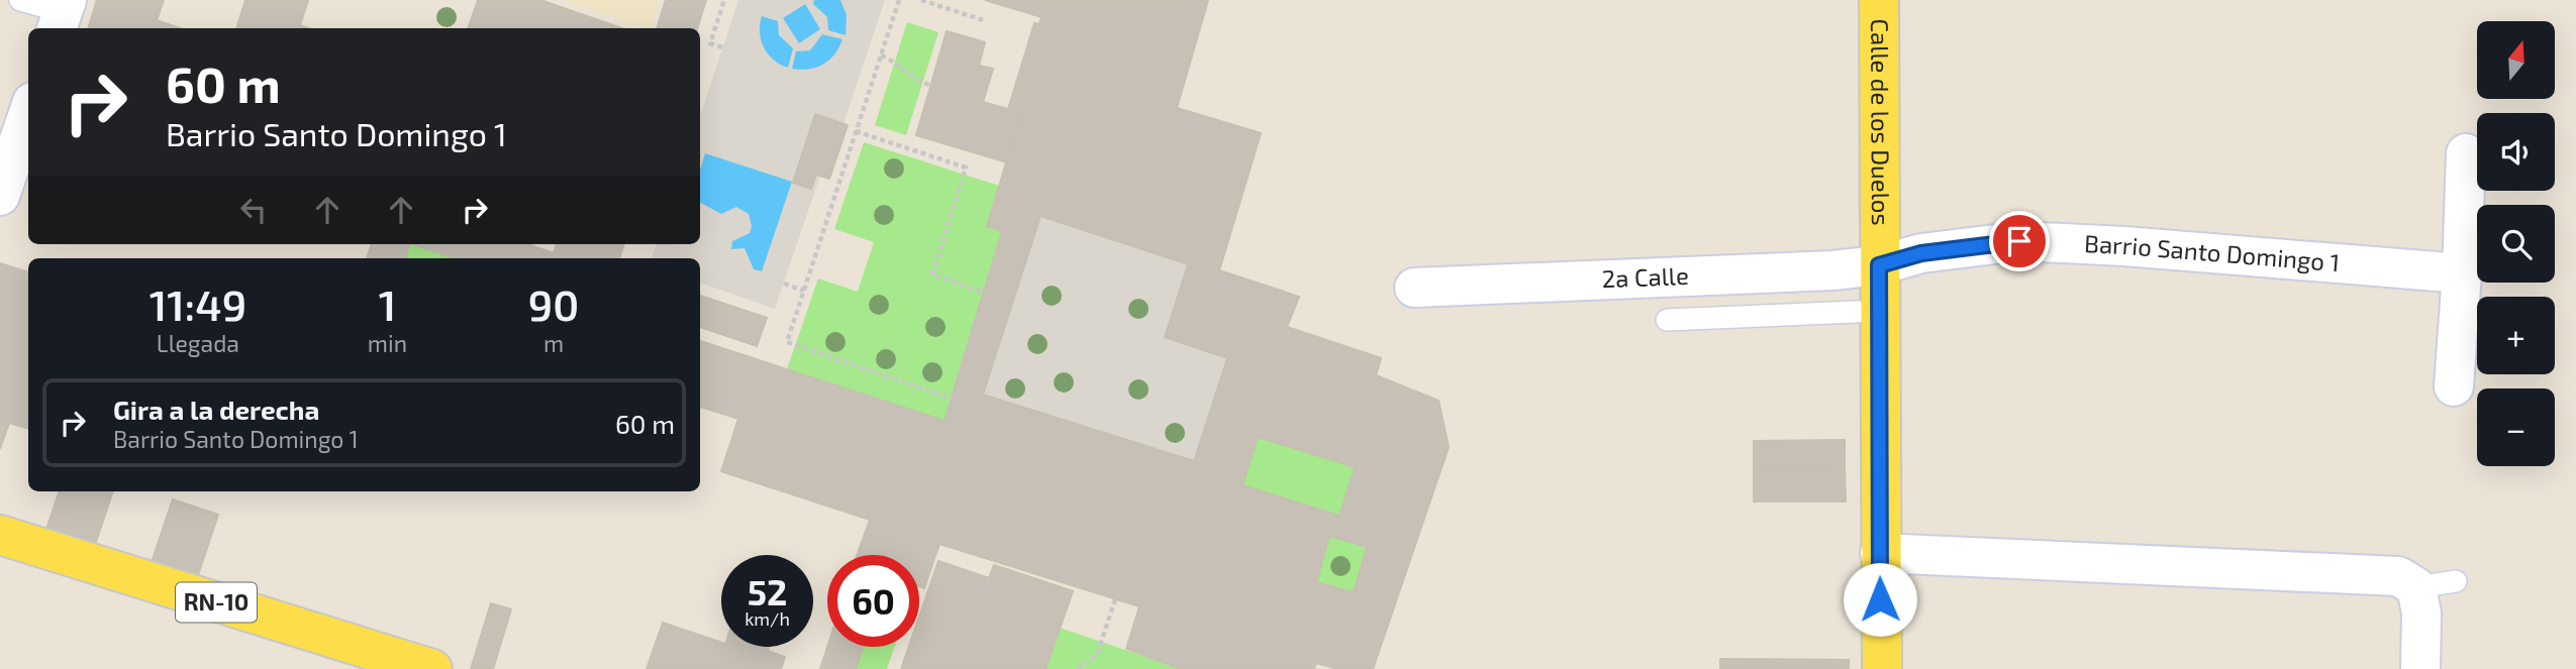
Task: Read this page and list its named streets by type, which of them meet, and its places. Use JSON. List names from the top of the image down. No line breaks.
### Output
{"streets":{"main road":["Calle de los Duelos","RN-10"],"street":["Barrio Santo Domingo 1","2a Calle"]},"crossings":[["Calle de los Duelos","Barrio Santo Domingo 1"],["Calle de los Duelos","2a Calle"],["Barrio Santo Domingo 1","2a Calle"]],"north":"top","page":{"map_buttons":["+","−"],"turn":["60 m","Barrio Santo Domingo 1"],"eta":["11:49","Llegada","1","min","90","m"],"list":[{"name":"Gira a la derecha","note":"Barrio Santo Domingo 1","value":"60 m"}],"speed":"52 km/h","limit":"60"}}
